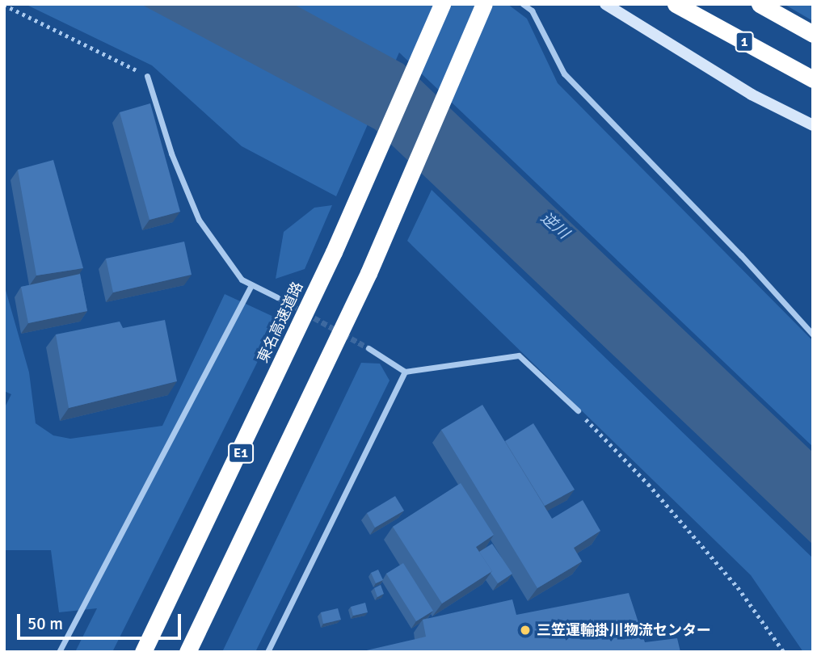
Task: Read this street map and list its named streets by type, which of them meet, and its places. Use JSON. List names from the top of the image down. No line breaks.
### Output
{"streets":{"highway":["1","東名高速道路","E1"]},"water":["逆川"],"places":["三笠運輸掛川物流センター"],"scale_bar":"50 m"}
